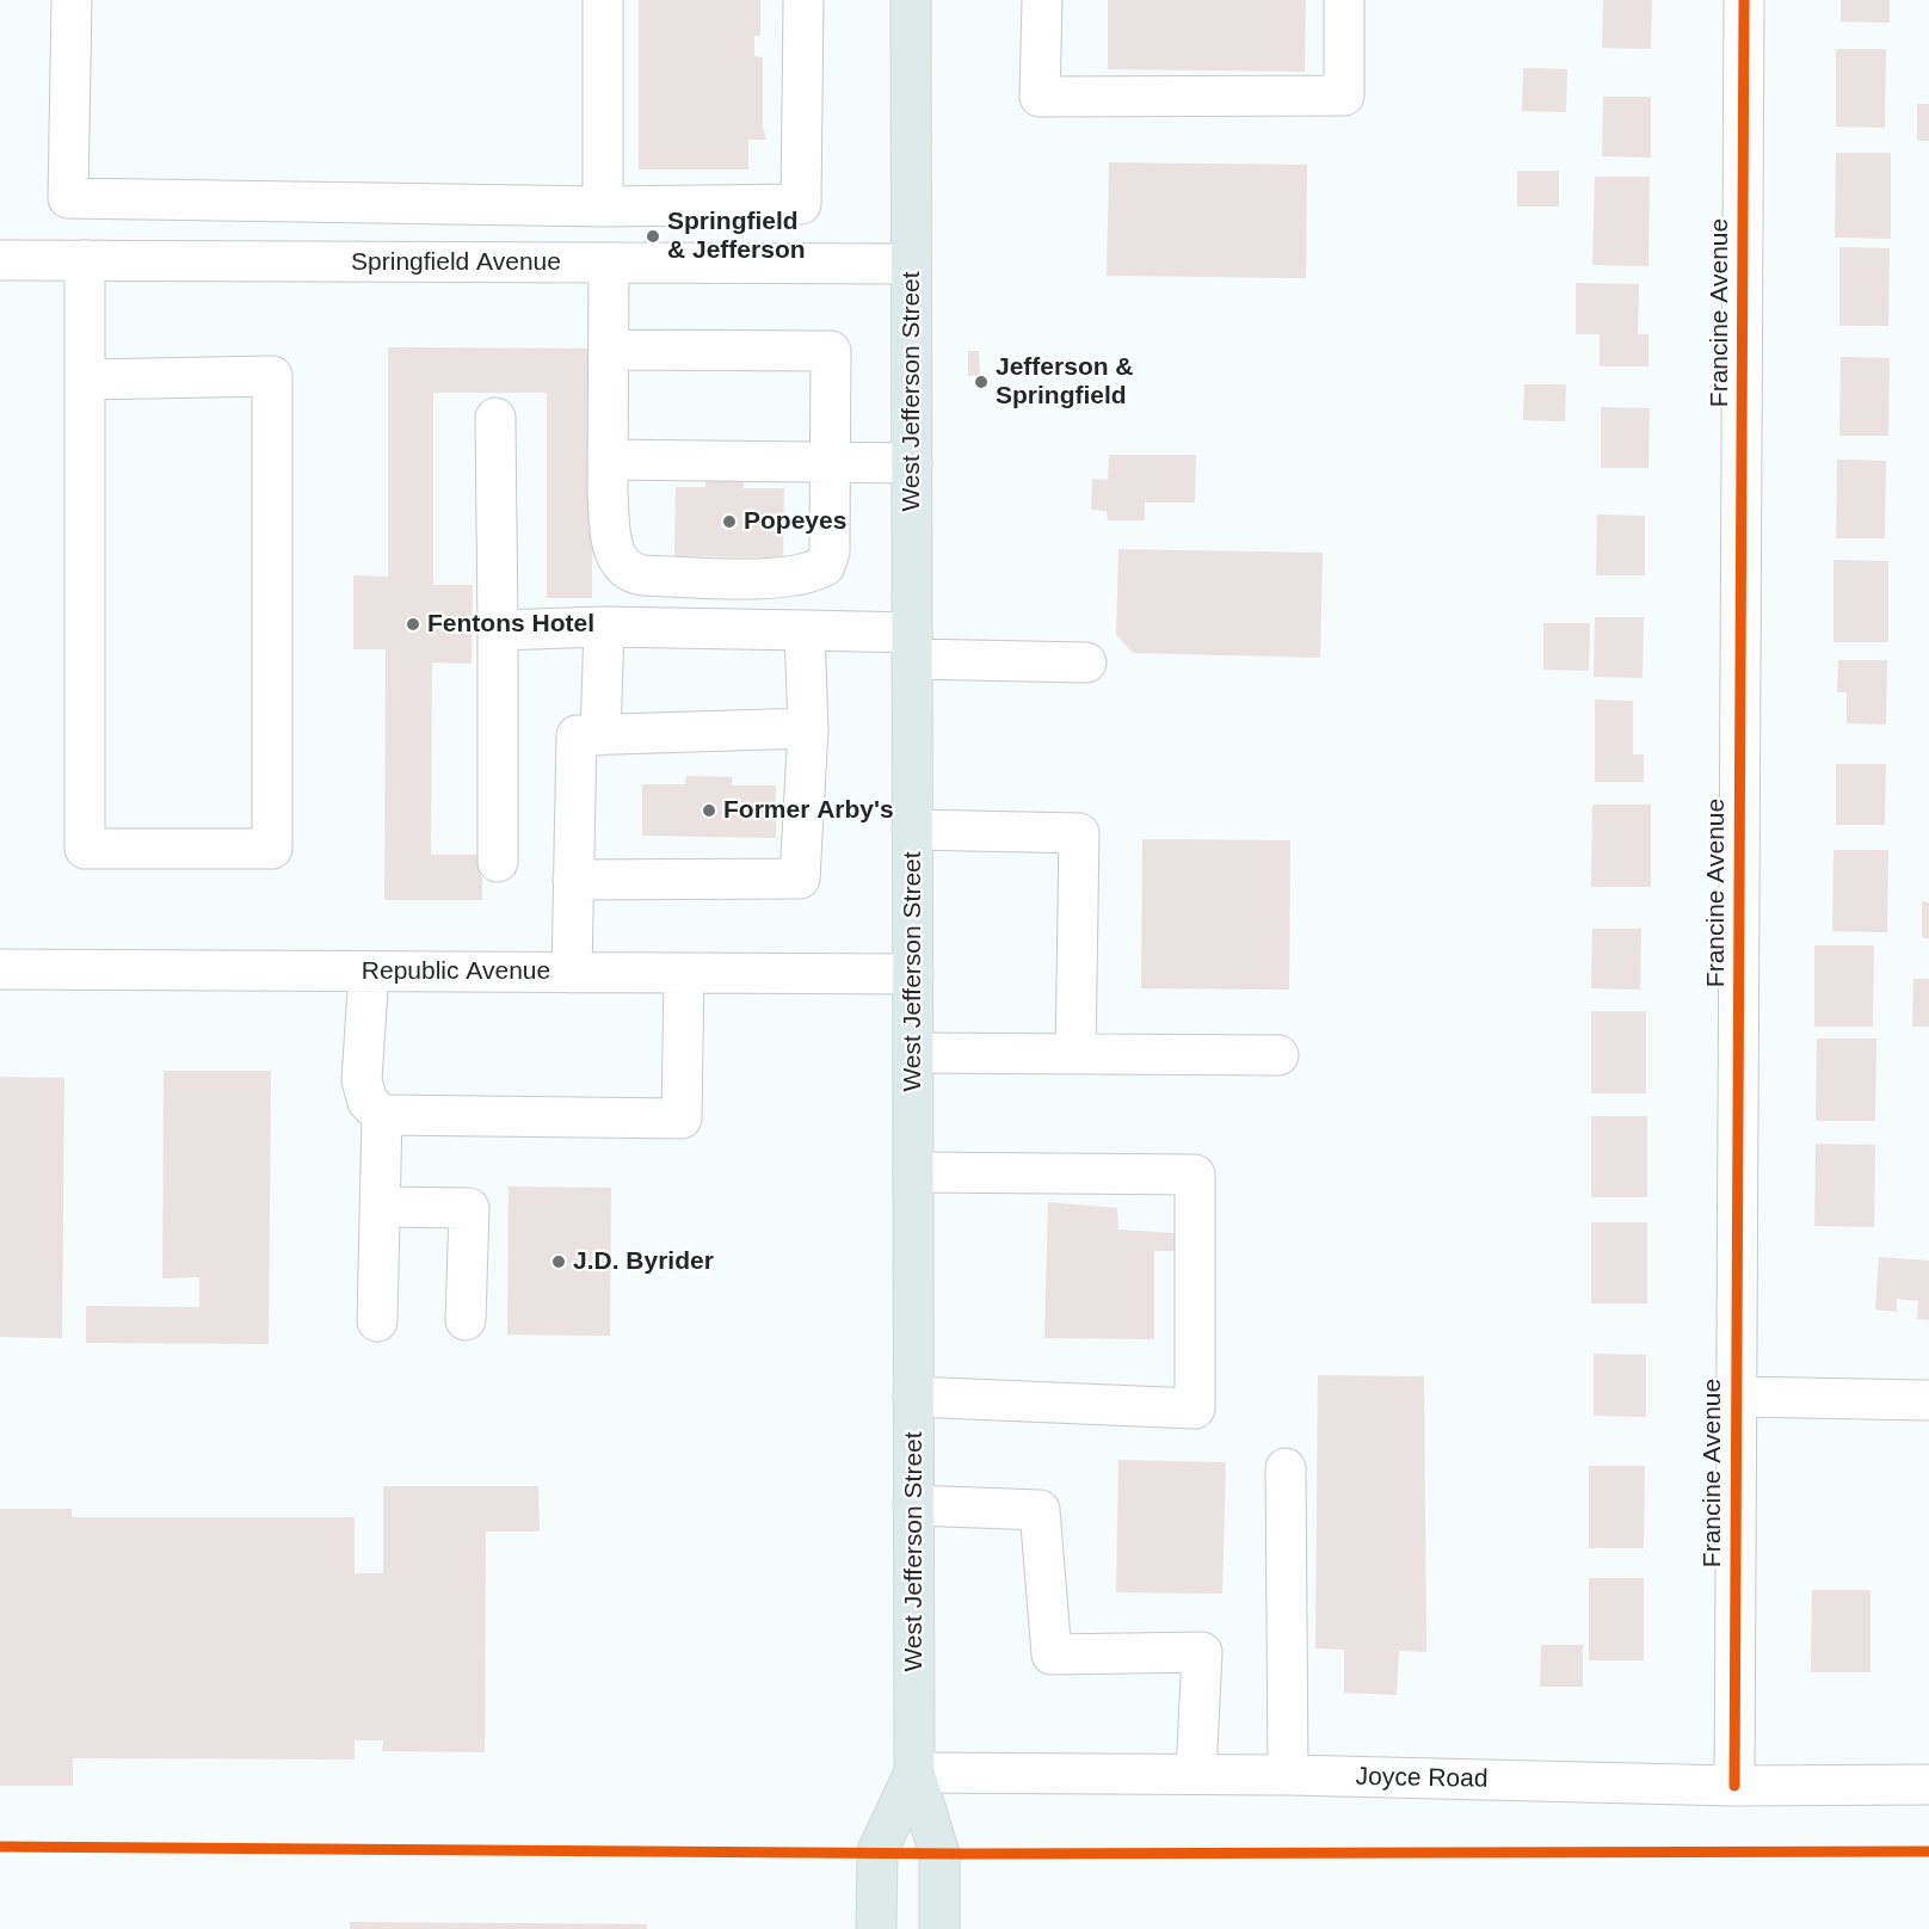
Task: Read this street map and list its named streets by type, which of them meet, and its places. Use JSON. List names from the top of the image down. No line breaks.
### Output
{"streets":{"main road":["West Jefferson Street"],"street":["Springfield Avenue","Francine Avenue","Republic Avenue","Joyce Road"]},"crossings":[["Springfield Avenue","West Jefferson Street"],["Francine Avenue","Joyce Road"],["West Jefferson Street","Republic Avenue"],["West Jefferson Street","Joyce Road"]],"places":["Springfield & Jefferson","Jefferson & Springfield","Popeyes","Fentons Hotel","Former Arby's","J.D. Byrider"]}
